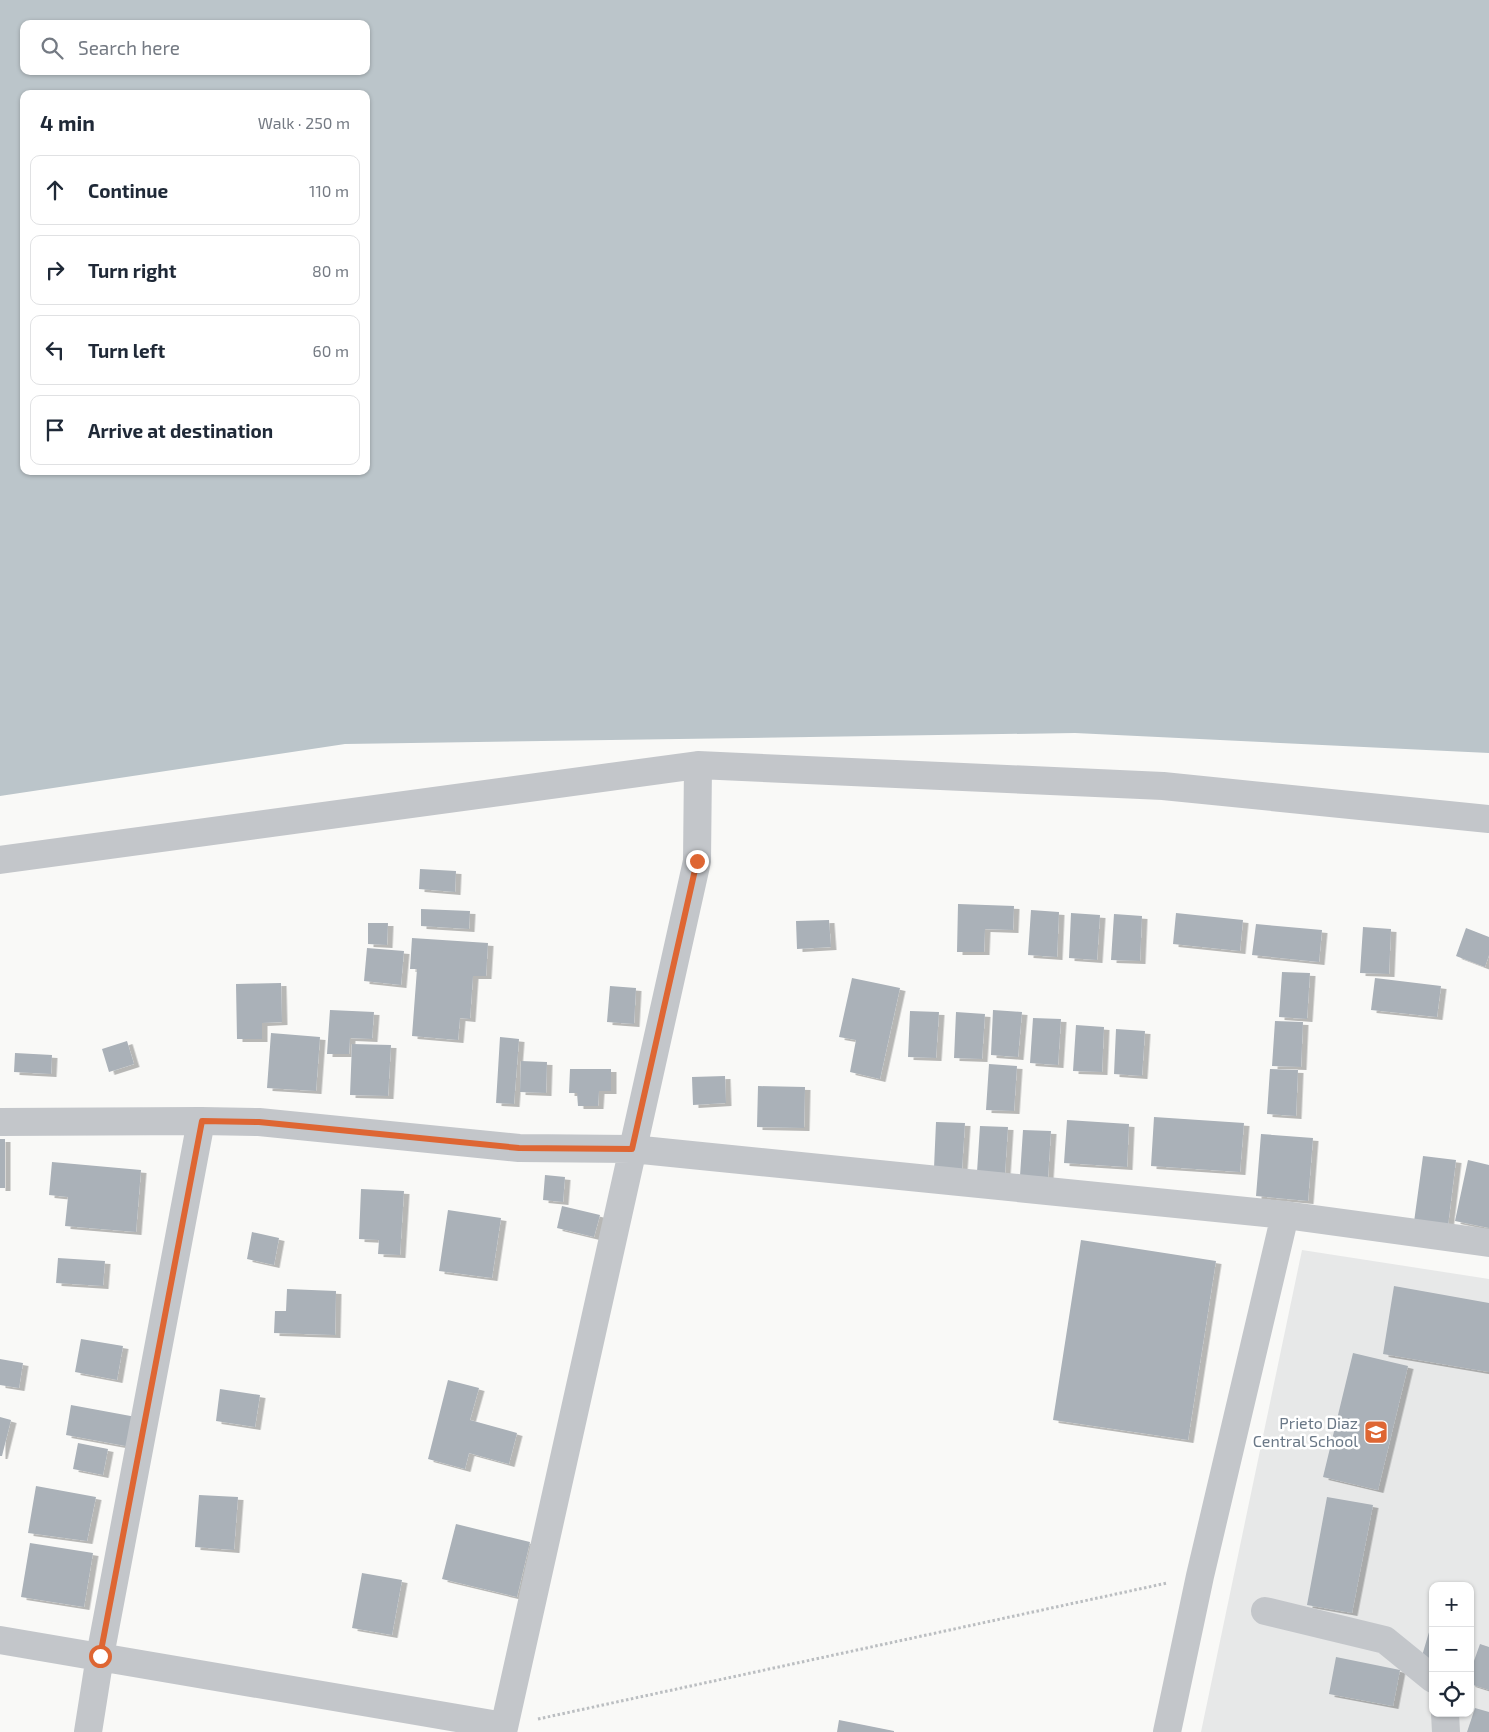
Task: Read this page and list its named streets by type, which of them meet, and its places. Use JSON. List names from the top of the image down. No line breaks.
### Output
{"places":{"school or university":["Prieto Diaz Central School"]},"page":{"search":"Search here","heading":["4 min","Walk · 250 m"],"list":[["Continue","110 m"],["Turn right","80 m"],["Turn left","60 m"],"Arrive at destination"],"map_buttons":["+","−"]}}
